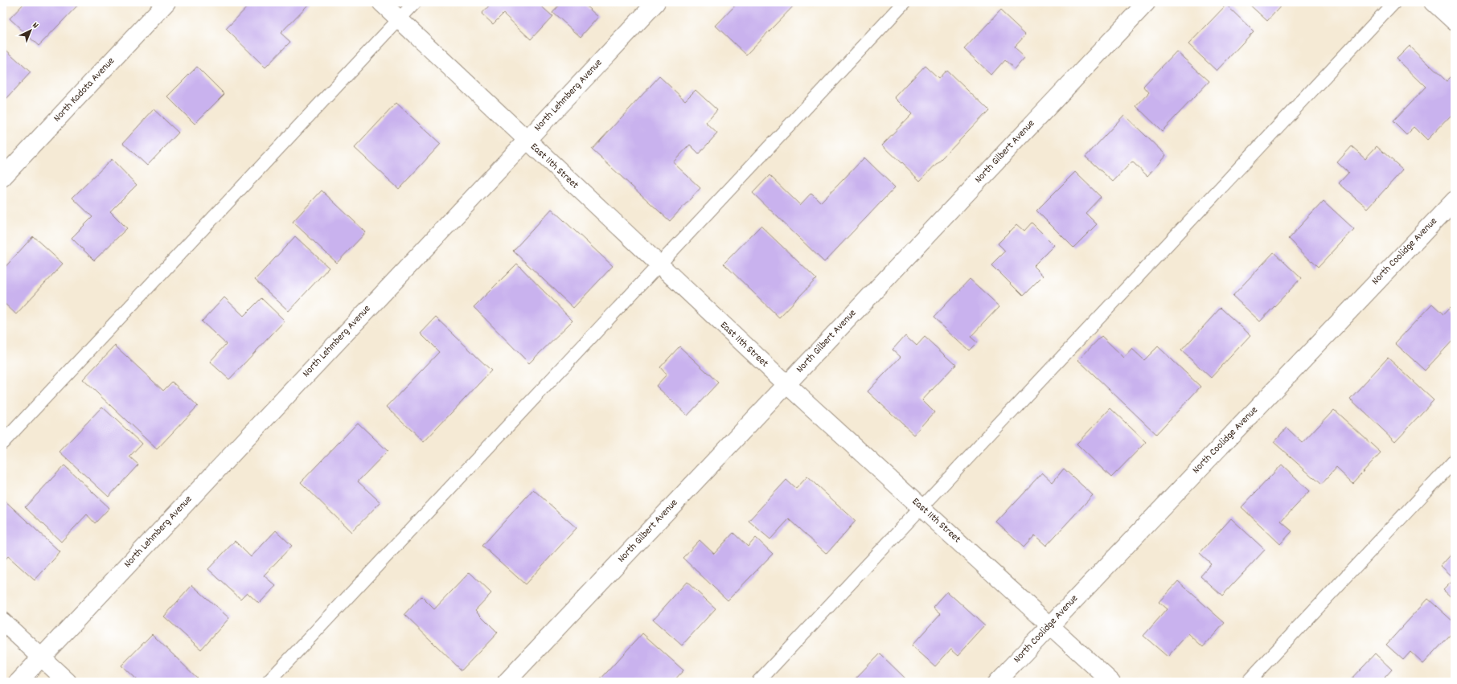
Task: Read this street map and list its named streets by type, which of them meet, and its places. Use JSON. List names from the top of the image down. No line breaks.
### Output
{"streets":{"street":["North Kadota Avenue","North Lehmberg Avenue","North Gilbert Avenue","East 11th Street","North Coolidge Avenue"]},"crossings":[["North Lehmberg Avenue","East 11th Street"],["North Gilbert Avenue","East 11th Street"],["East 11th Street","North Coolidge Avenue"]],"north":"top right"}
